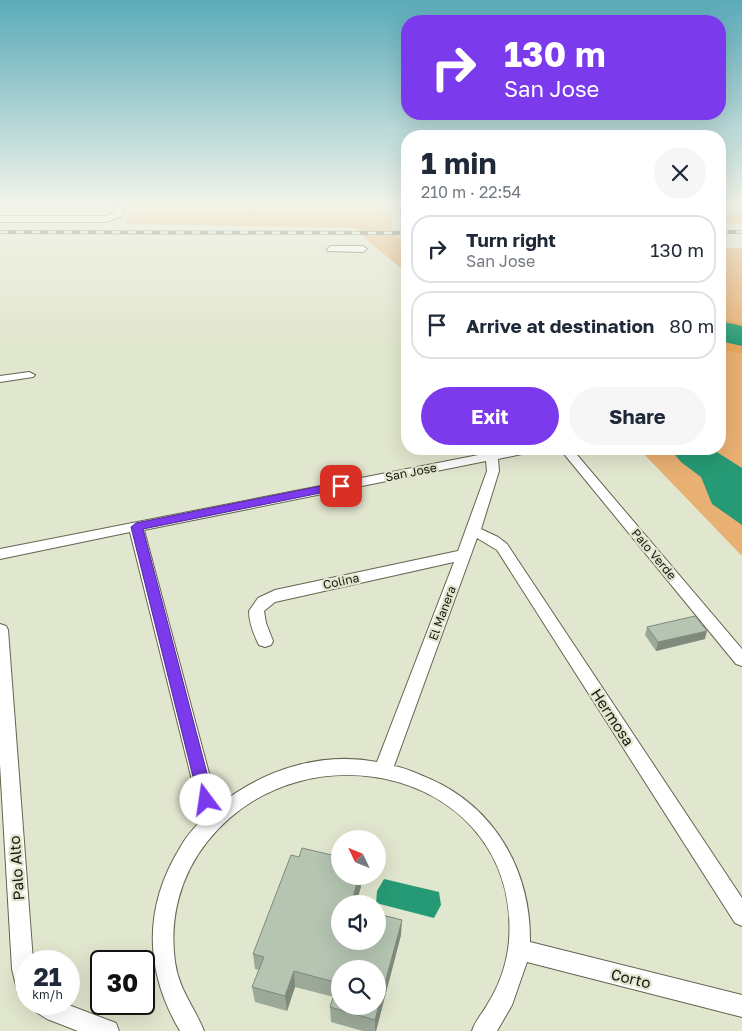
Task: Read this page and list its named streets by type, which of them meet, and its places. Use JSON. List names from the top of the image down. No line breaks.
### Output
{"streets":{"street":["San Jose","Palo Verde","Colina","El Manera","Hermosa","Palo Alto","Corto"]},"crossings":[["San Jose","El Manera"],["Colina","El Manera"],["El Manera","Hermosa"]],"north":"top left","page":{"turn":["130 m","San Jose"],"heading":["1 min","210 m · 22:54"],"list":[{"name":"Turn right","note":"San Jose","value":"130 m"},{"name":"Arrive at destination","value":"80 m"}],"buttons":["Exit","Share"],"speed":"21 km/h","limit":"30"}}
